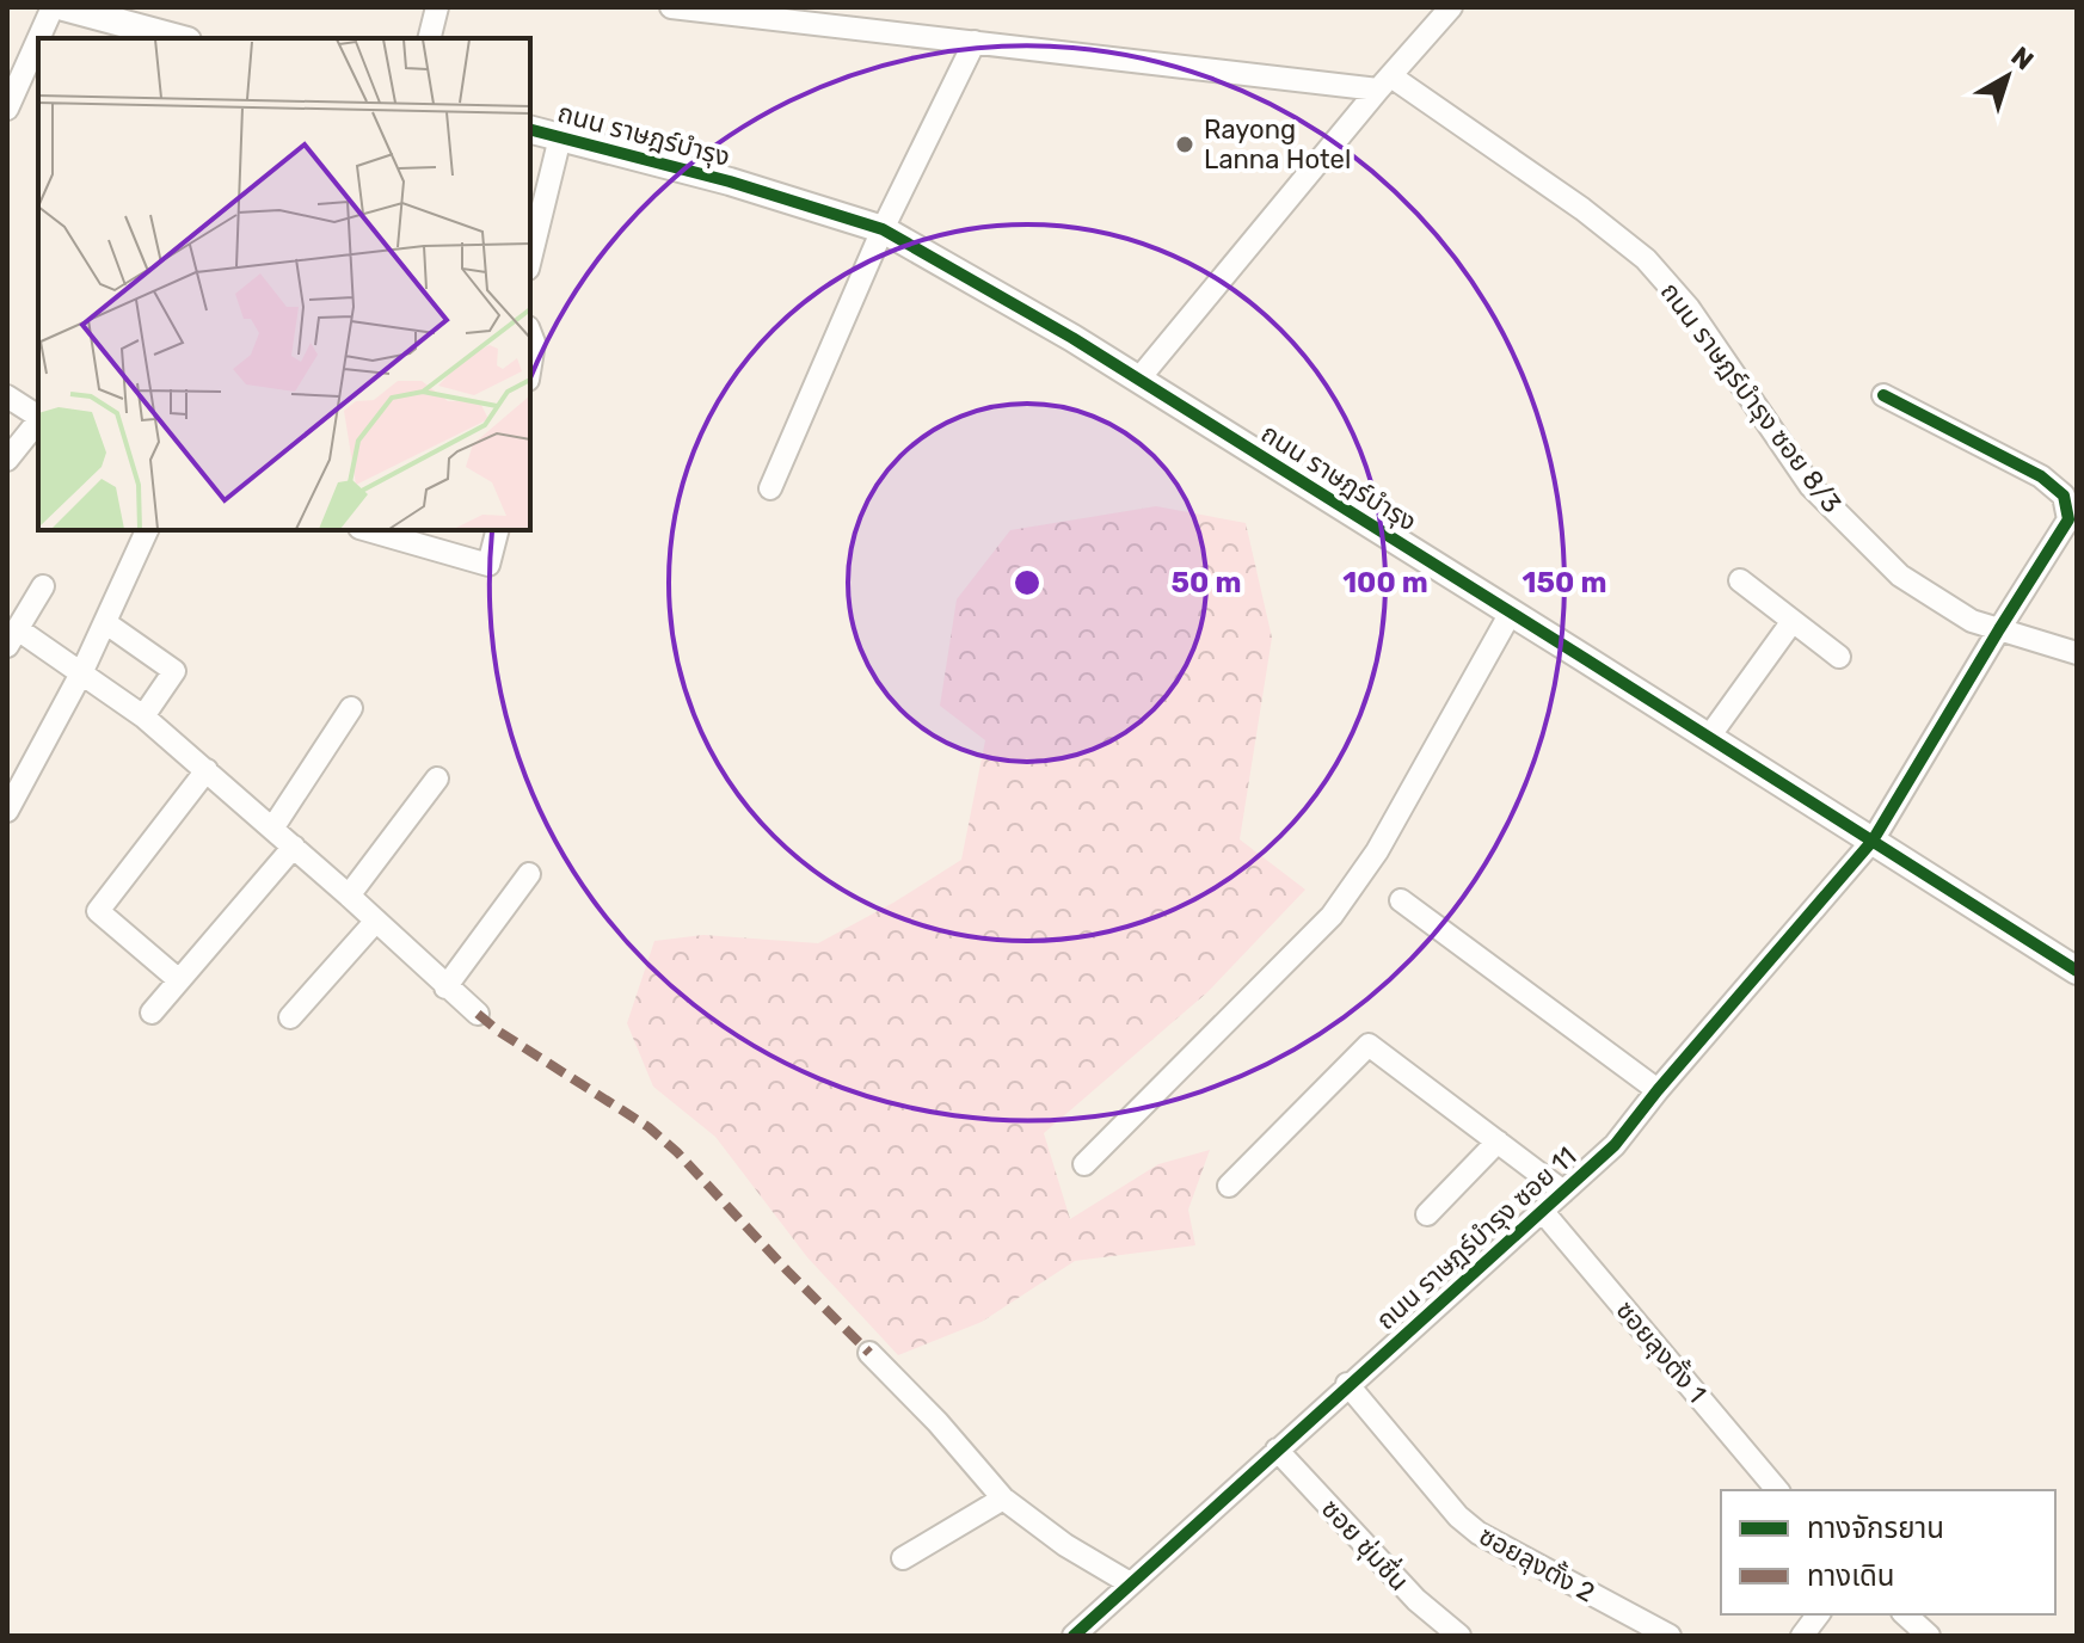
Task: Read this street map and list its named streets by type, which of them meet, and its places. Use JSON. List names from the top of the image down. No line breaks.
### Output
{"streets":{"street":["ถนน ราษฎร์บำรุง","ถนน ราษฎร์บำรุง ซอย 8/3","ถนน ราษฎร์บำรุง ซอย 11","ซอยลุงตั้ง 1","ซอย ชุ่มชื่น","ซอยลุงตั้ง 2"]},"crossings":[["ถนน ราษฎร์บำรุง","ถนน ราษฎร์บำรุง ซอย 11"],["ถนน ราษฎร์บำรุง ซอย 8/3","ถนน ราษฎร์บำรุง ซอย 11"],["ถนน ราษฎร์บำรุง ซอย 11","ซอยลุงตั้ง 1"],["ถนน ราษฎร์บำรุง ซอย 11","ซอย ชุ่มชื่น"],["ถนน ราษฎร์บำรุง ซอย 11","ซอยลุงตั้ง 2"]],"places":["Rayong Lanna Hotel"],"legend":["ทางจักรยาน","ทางเดิน"],"north":"top right","rings":["50 m","100 m","150 m"]}
